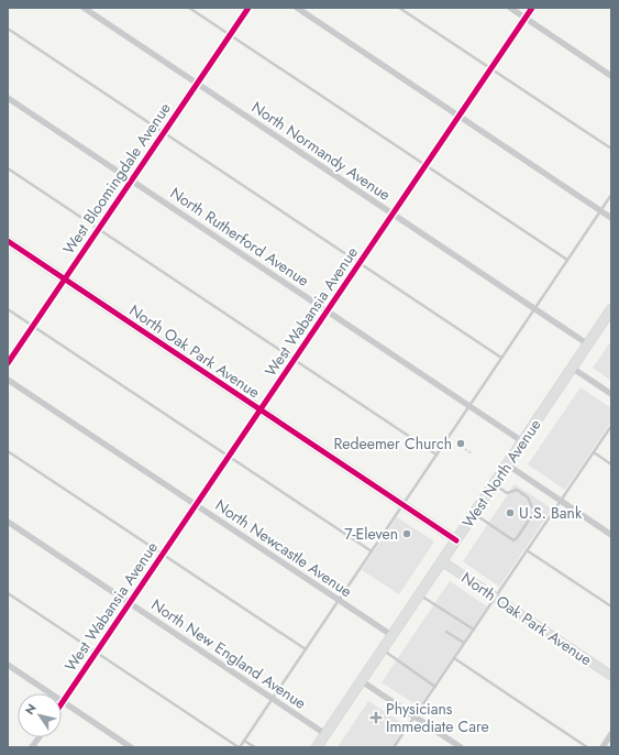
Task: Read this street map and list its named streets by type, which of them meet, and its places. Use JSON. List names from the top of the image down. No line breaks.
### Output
{"streets":{"main road":["West North Avenue"],"street":["North Normandy Avenue","West Bloomingdale Avenue","North Rutherford Avenue","West Wabansia Avenue","North Oak Park Avenue","North Newcastle Avenue","North New England Avenue"]},"crossings":[["North Normandy Avenue","West Bloomingdale Avenue"],["North Normandy Avenue","West Wabansia Avenue"],["North Normandy Avenue","West North Avenue"],["West Bloomingdale Avenue","North Rutherford Avenue"],["West Bloomingdale Avenue","North Oak Park Avenue"],["North Rutherford Avenue","West Wabansia Avenue"],["North Rutherford Avenue","West North Avenue"],["West Wabansia Avenue","North Oak Park Avenue"],["West Wabansia Avenue","North Newcastle Avenue"],["West Wabansia Avenue","North New England Avenue"],["North Oak Park Avenue","West North Avenue"],["West North Avenue","North Newcastle Avenue"],["West North Avenue","North New England Avenue"]],"places":{"other":["Redeemer Church","U.S. Bank","7-Eleven"],"health":["Physicians Immediate Care"]},"north":"top left"}
